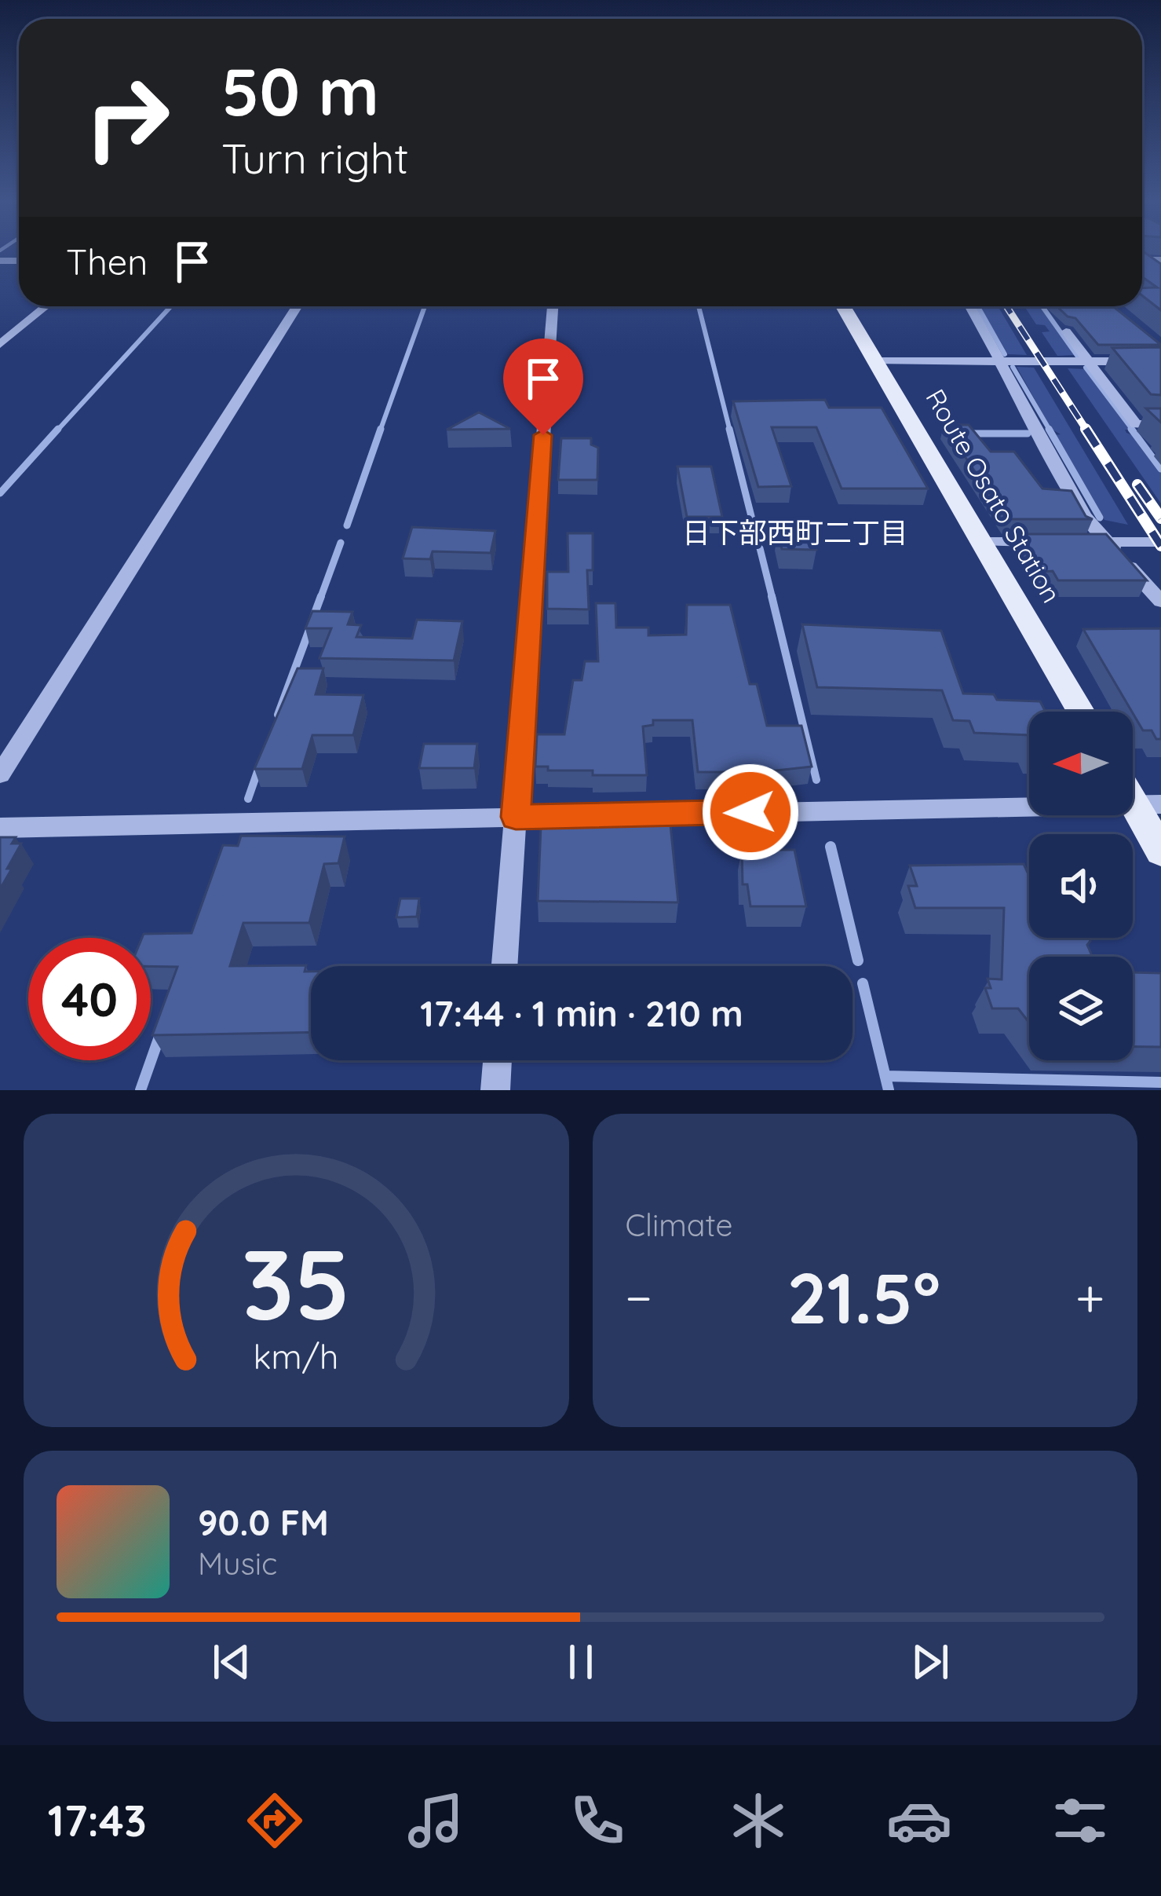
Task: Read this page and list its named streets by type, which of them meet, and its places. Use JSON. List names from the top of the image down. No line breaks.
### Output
{"streets":{"main road":["Route Osato Station"]},"districts":["日下部西町二丁目"],"north":"left","page":{"turn":["50 m","Turn right"],"then":"Then","limit":"40","trip":"17:44 · 1 min · 210 m","tile":"Climate","heat":["−","21.5°","+"],"song":["90.0 FM","Music"],"tabs":"17:43","gauge":["35","km/h"]}}
